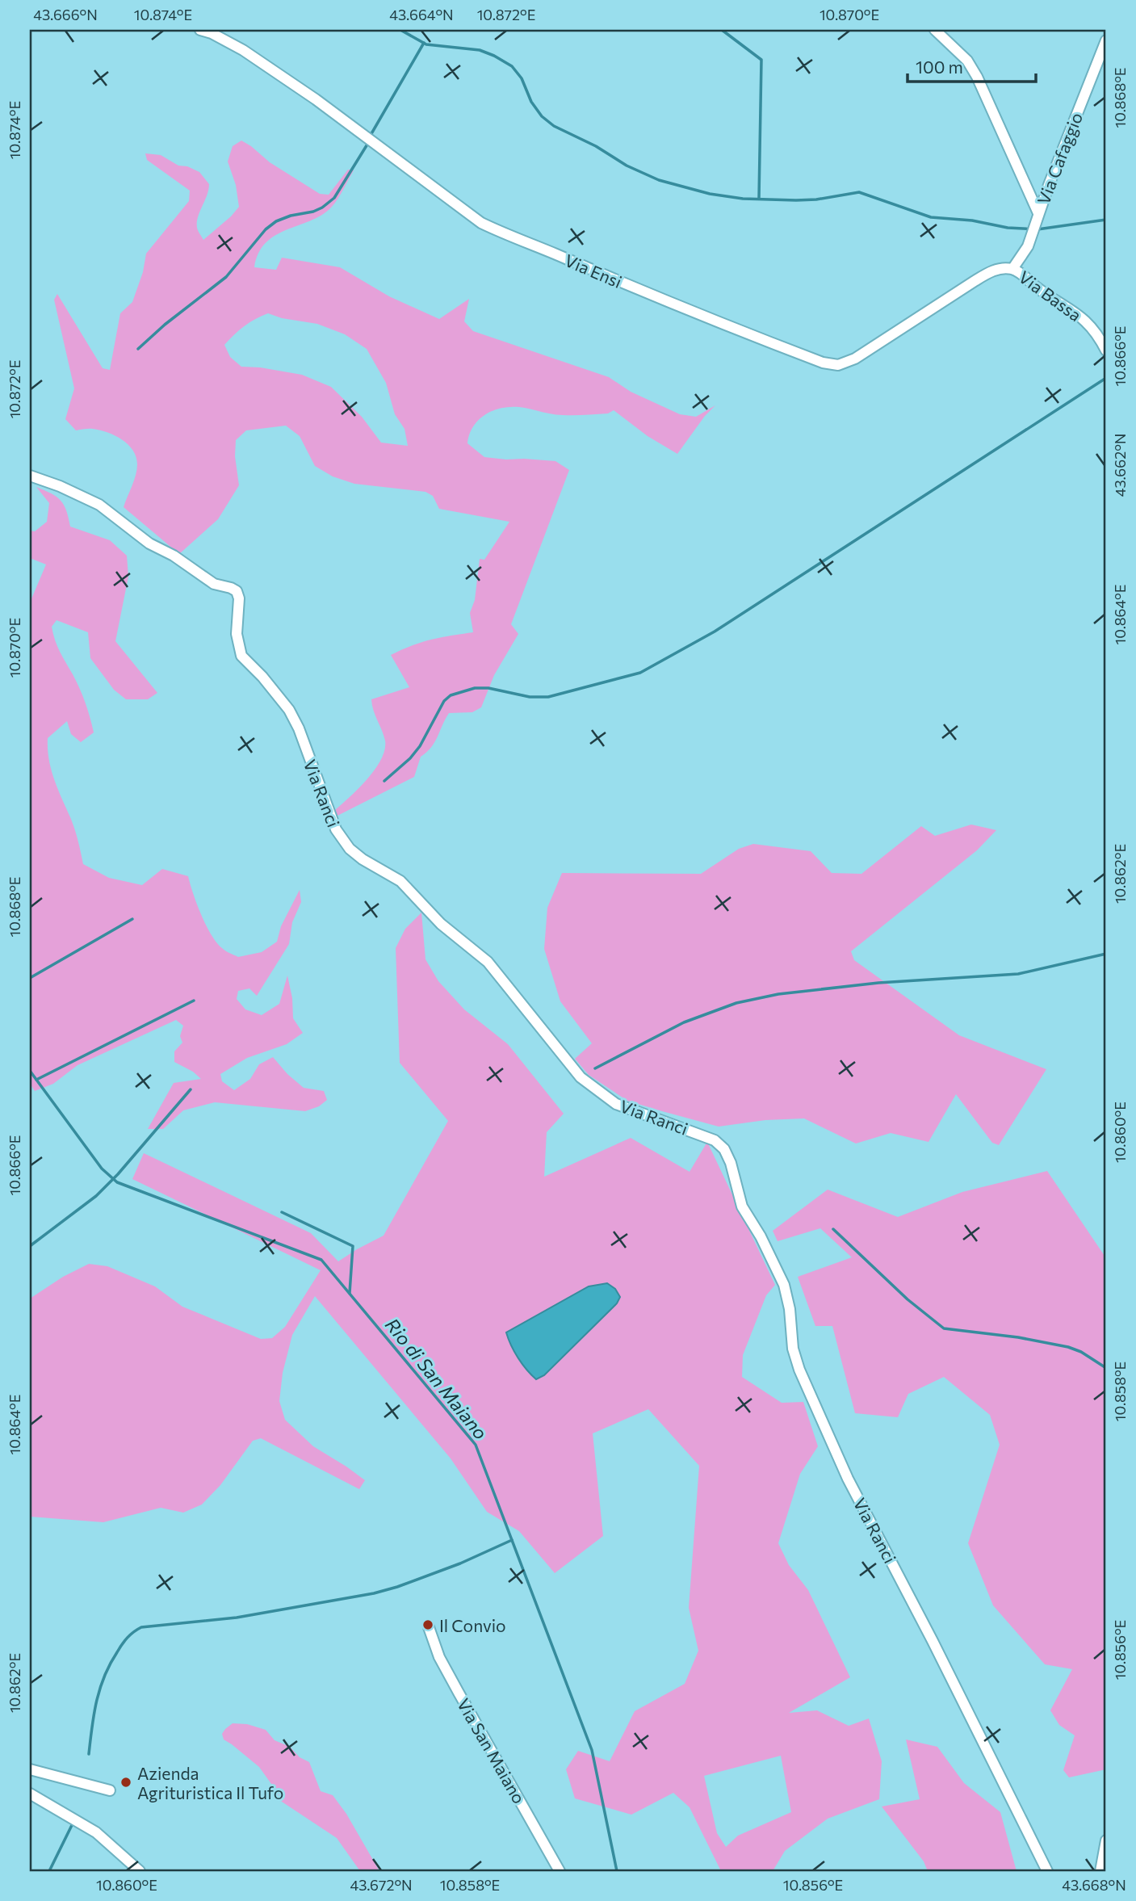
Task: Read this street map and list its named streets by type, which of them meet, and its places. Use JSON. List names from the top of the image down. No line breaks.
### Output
{"streets":{"street":["Via Cafaggio","Via Ensi","Via Bassa","Via Ranci","Via San Maiano"]},"crossings":[["Via Cafaggio","Via Ensi"],["Via Cafaggio","Via Bassa"],["Via Ensi","Via Bassa"]],"water":["Rio di San Maiano"],"places":["Il Convio","Azienda Agrituristica Il Tufo"],"scale_bar":"100 m","coordinates":["43.666°N","10.874°E","43.664°N","10.872°E","10.870°E","10.868°E","10.866°E","43.662°N","10.864°E","10.862°E","10.860°E","10.858°E","10.856°E","43.672°N","43.668°N"]}
